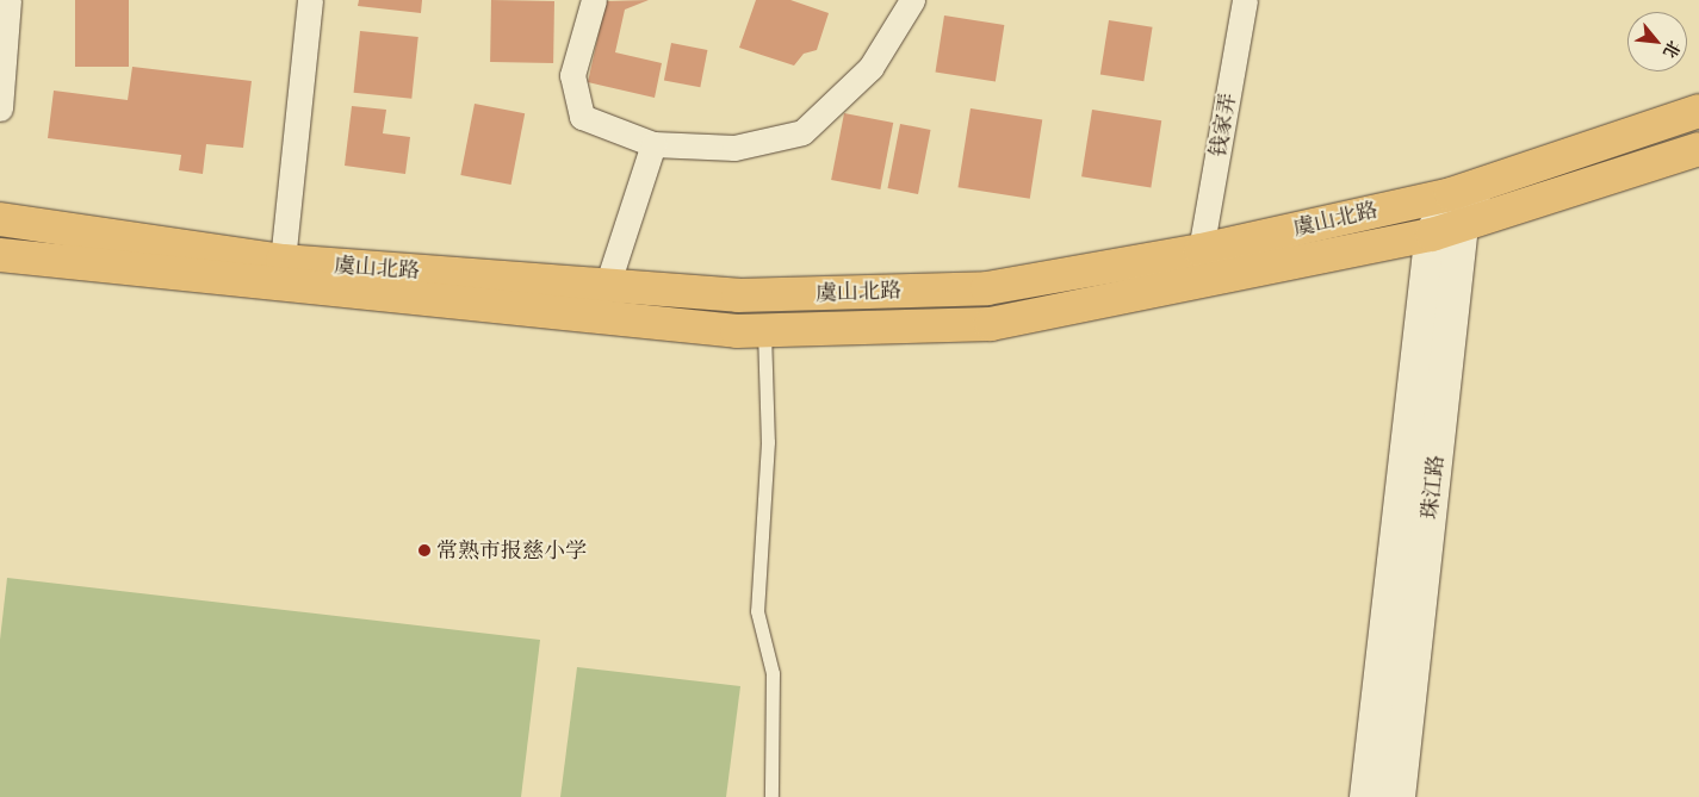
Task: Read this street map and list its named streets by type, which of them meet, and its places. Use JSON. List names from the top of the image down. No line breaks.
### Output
{"streets":{"main road":["虞山北路","珠江路"],"street":["钱家弄"]},"crossings":[["钱家弄","虞山北路"],["虞山北路","珠江路"]],"places":["常熟市报慈小学"],"north":"bottom right"}
